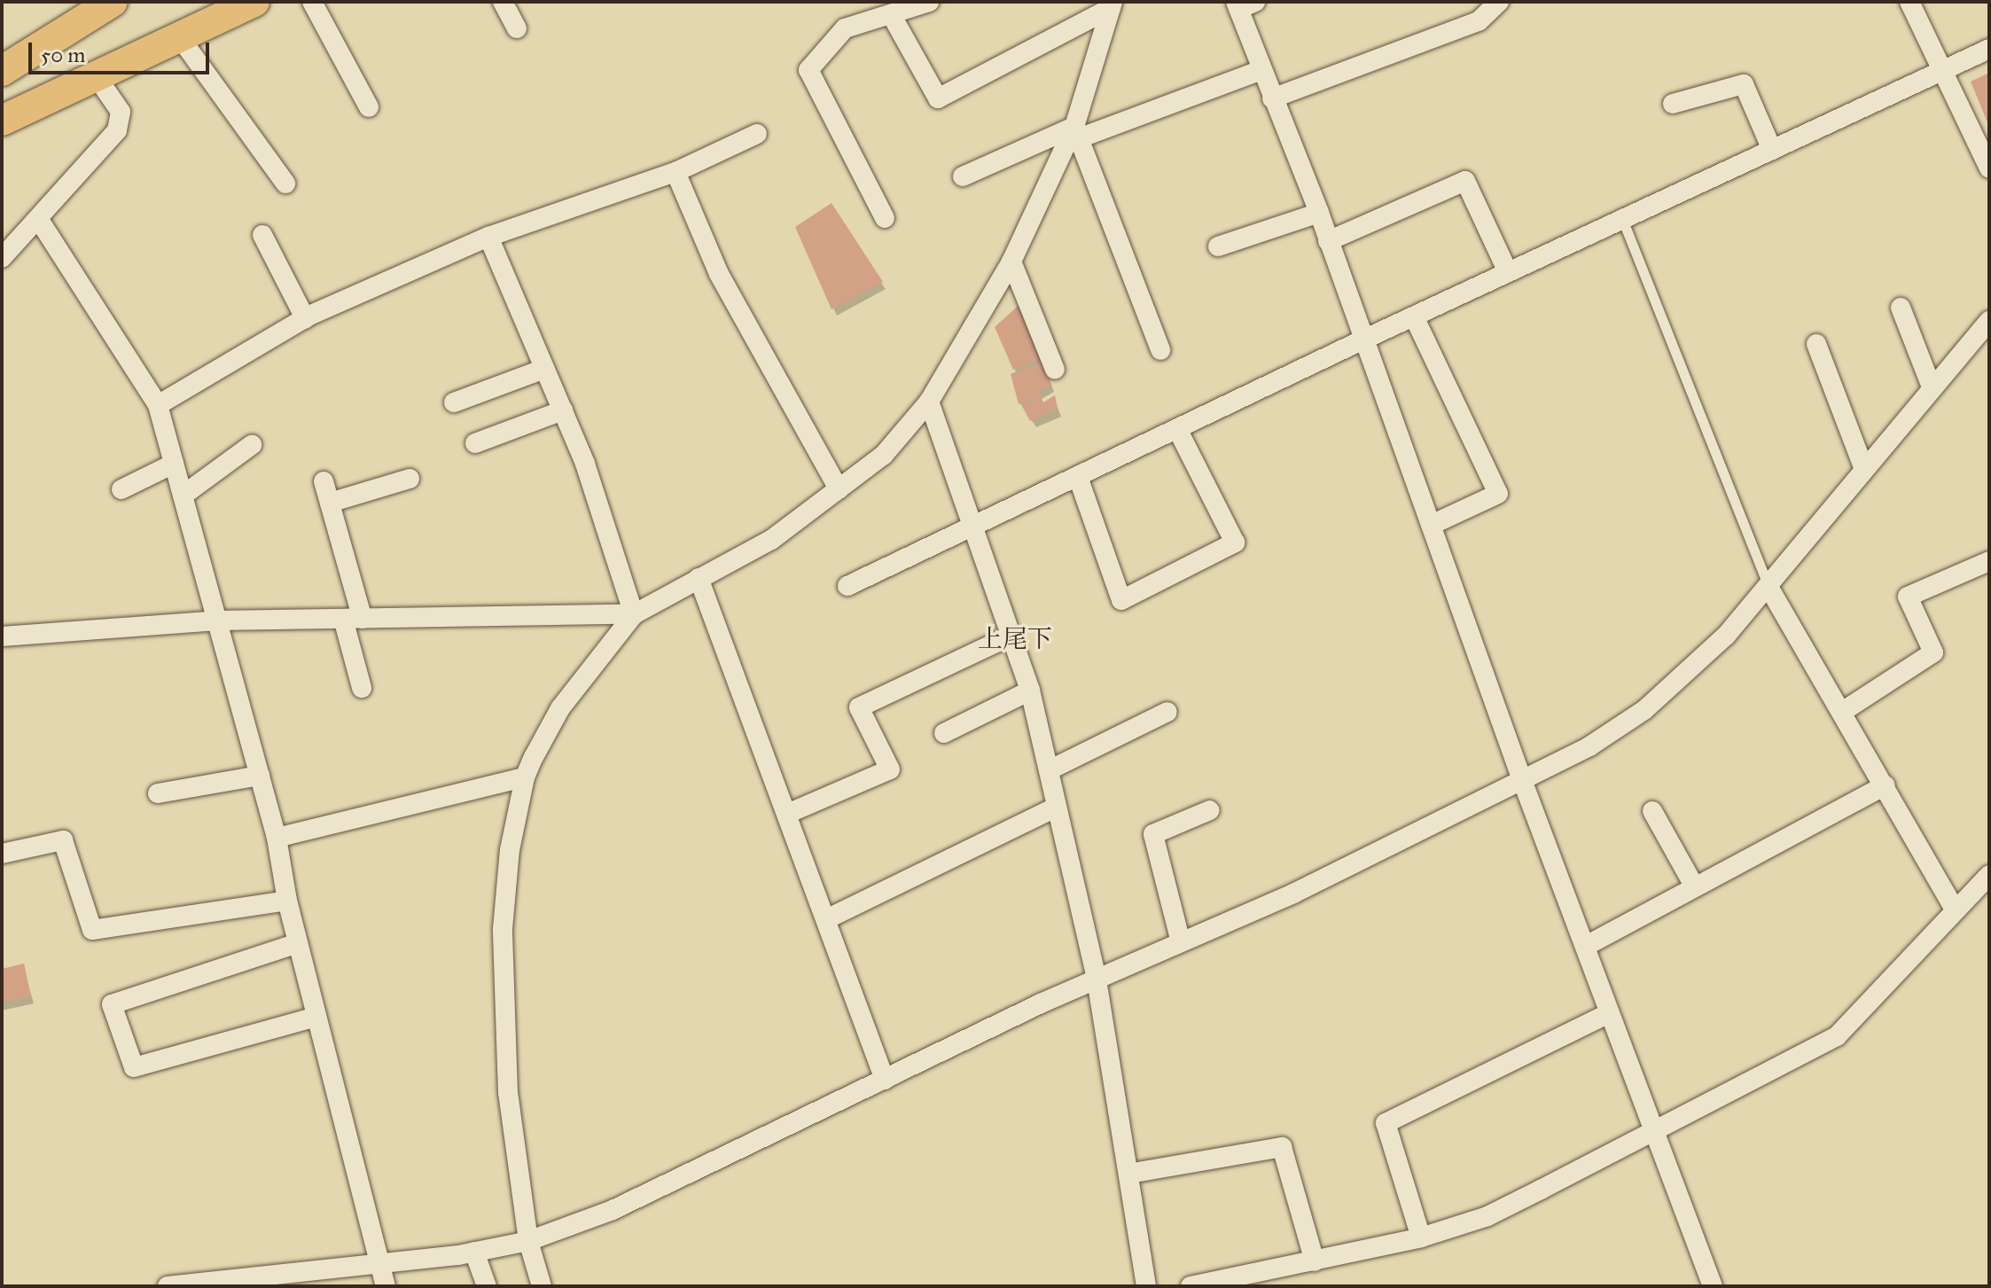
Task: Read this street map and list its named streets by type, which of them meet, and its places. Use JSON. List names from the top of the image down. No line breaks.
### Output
{"districts":["上尾下"],"scale_bar":"50 m"}
